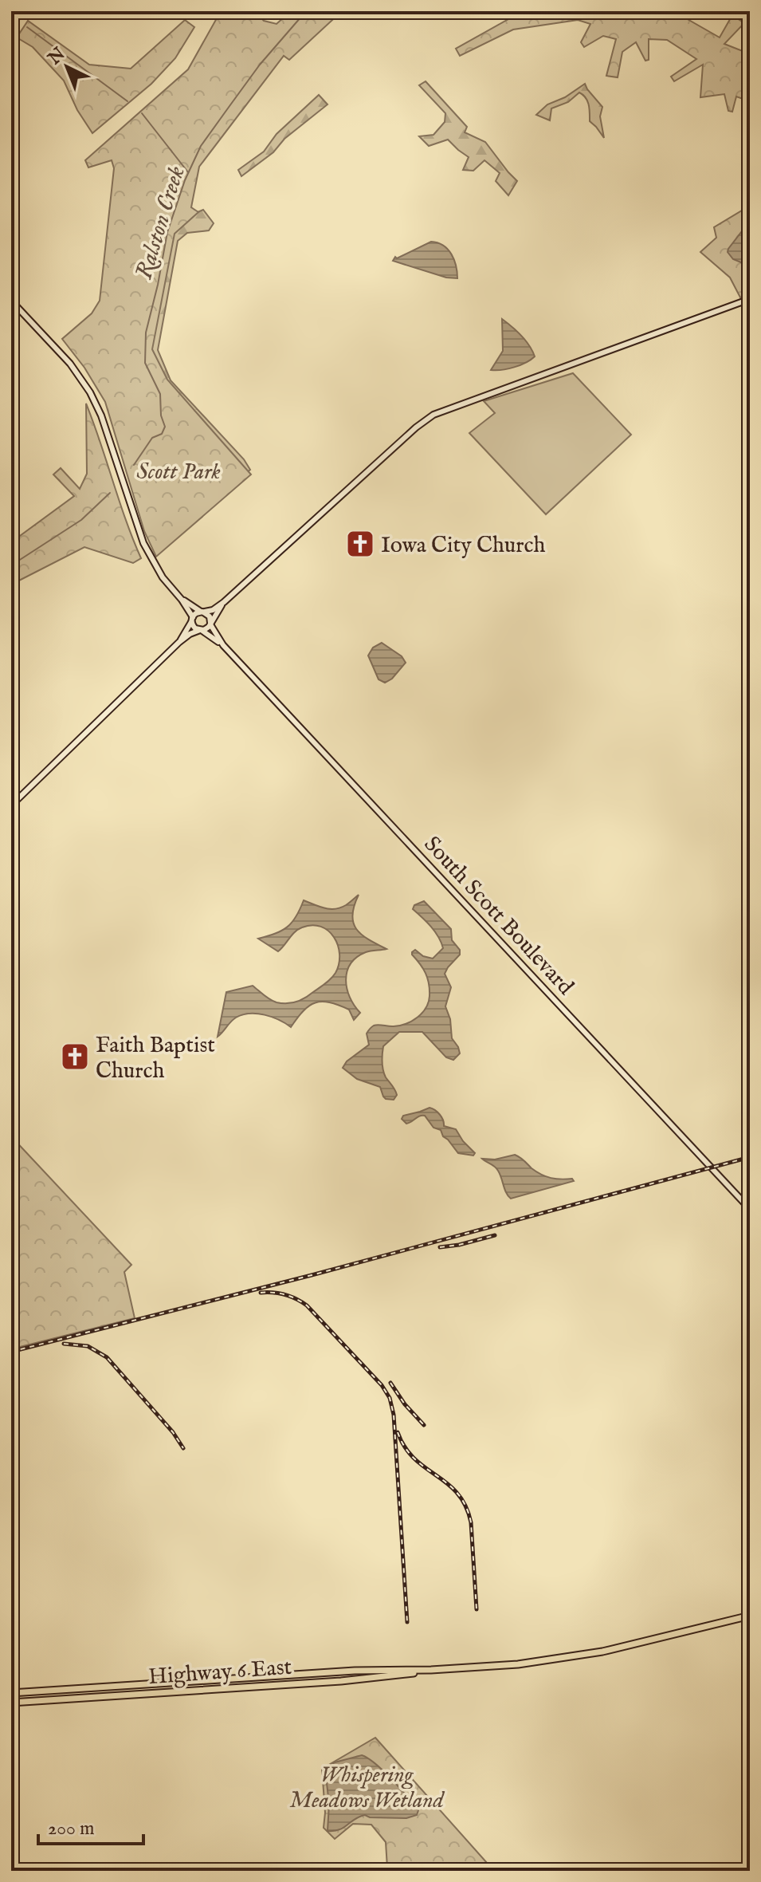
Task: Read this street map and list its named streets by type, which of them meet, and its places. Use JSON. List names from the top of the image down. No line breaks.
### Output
{"streets":{"main road":["South Scott Boulevard","Highway 6 East"]},"water":["Ralston Creek"],"parks":["Scott Park","Whispering Meadows Wetland"],"places":{"church":["Iowa City Church","Faith Baptist Church"]},"scale_bar":"200 m","north":"top left"}
